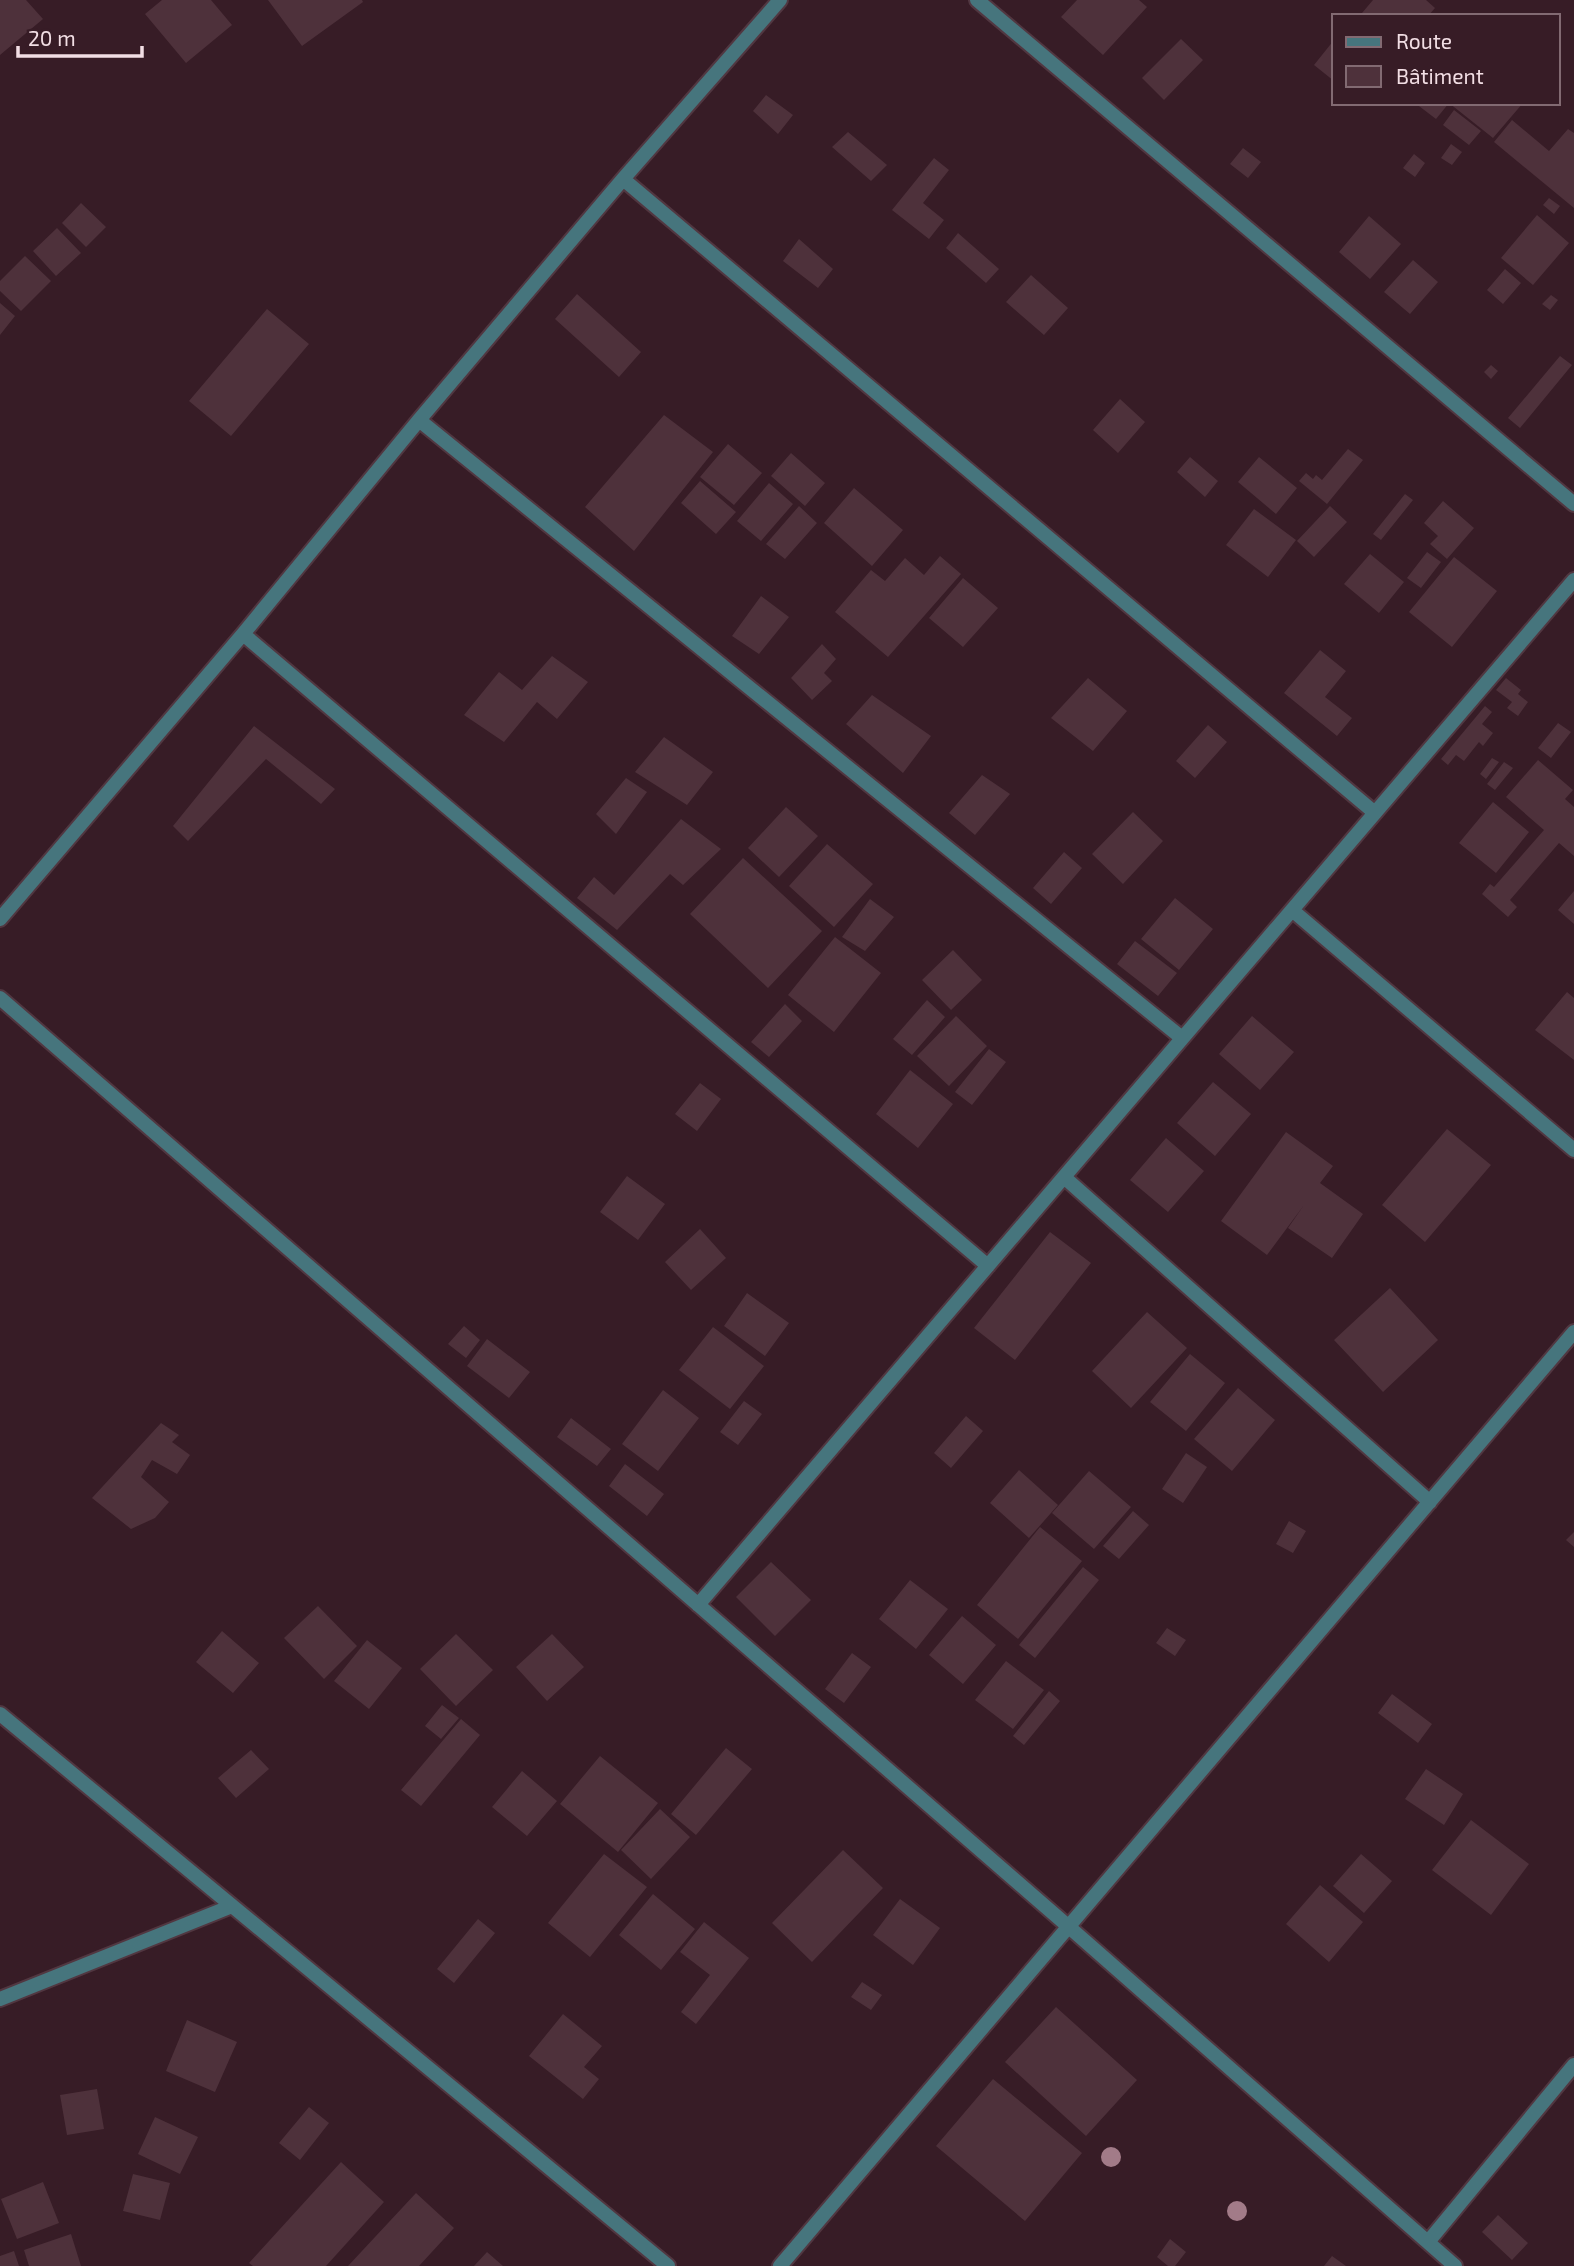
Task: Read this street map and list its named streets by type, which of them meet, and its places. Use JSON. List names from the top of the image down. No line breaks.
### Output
{"legend":["Route","Bâtiment"],"scale_bar":"20 m"}
